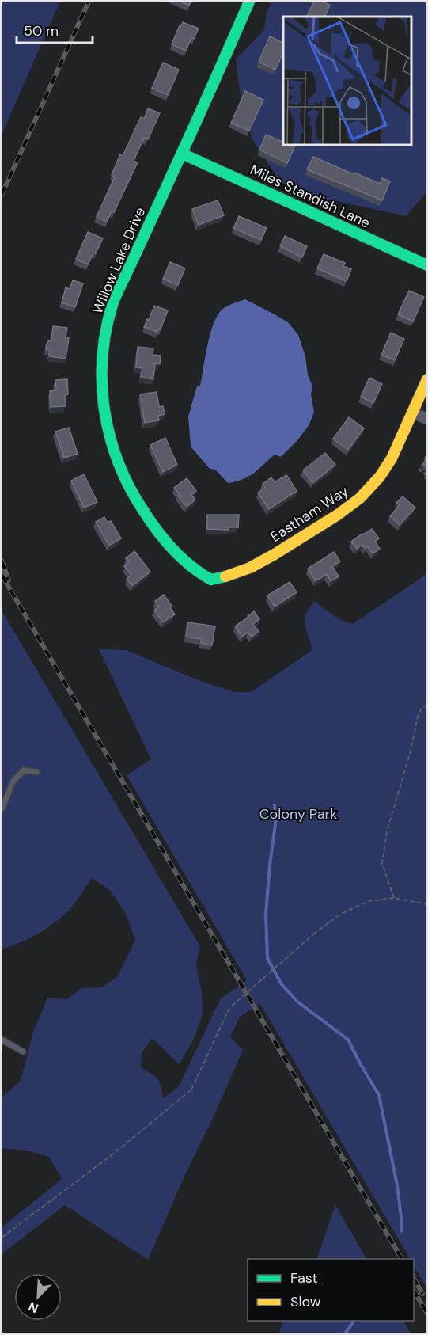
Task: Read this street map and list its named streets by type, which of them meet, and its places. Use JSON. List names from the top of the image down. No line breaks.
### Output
{"streets":{"street":["Miles Standish Lane","Willow Lake Drive","Eastham Way"]},"crossings":[["Miles Standish Lane","Willow Lake Drive"],["Willow Lake Drive","Eastham Way"]],"parks":["Colony Park"],"legend":["Fast","Slow"],"scale_bar":"50 m","north":"bottom left"}
